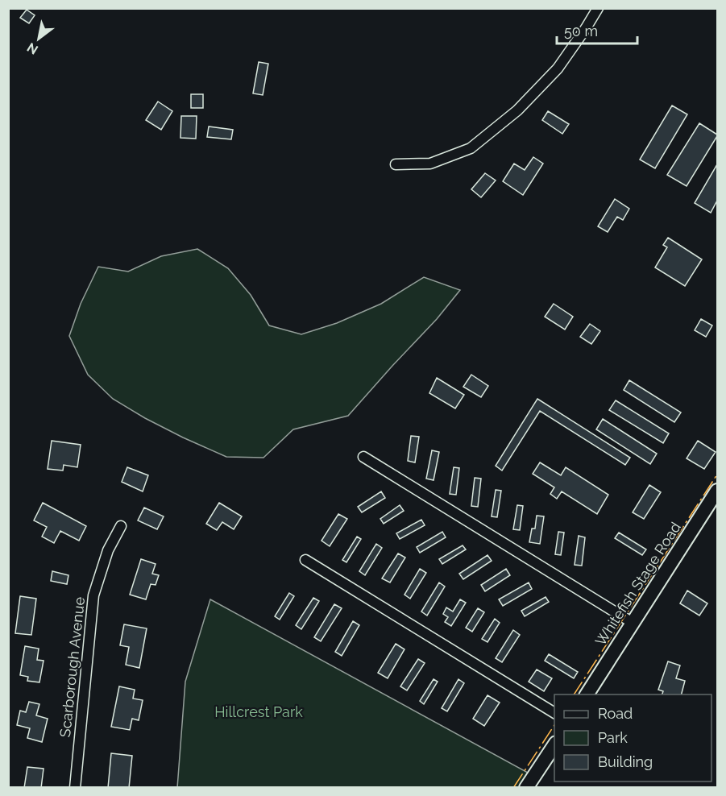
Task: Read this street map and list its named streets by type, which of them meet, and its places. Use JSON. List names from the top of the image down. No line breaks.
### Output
{"streets":{"main road":["Whitefish Stage Road"],"street":["Scarborough Avenue"]},"parks":["Hillcrest Park"],"legend":["Road","Park","Building"],"scale_bar":"50 m","north":"bottom left"}
